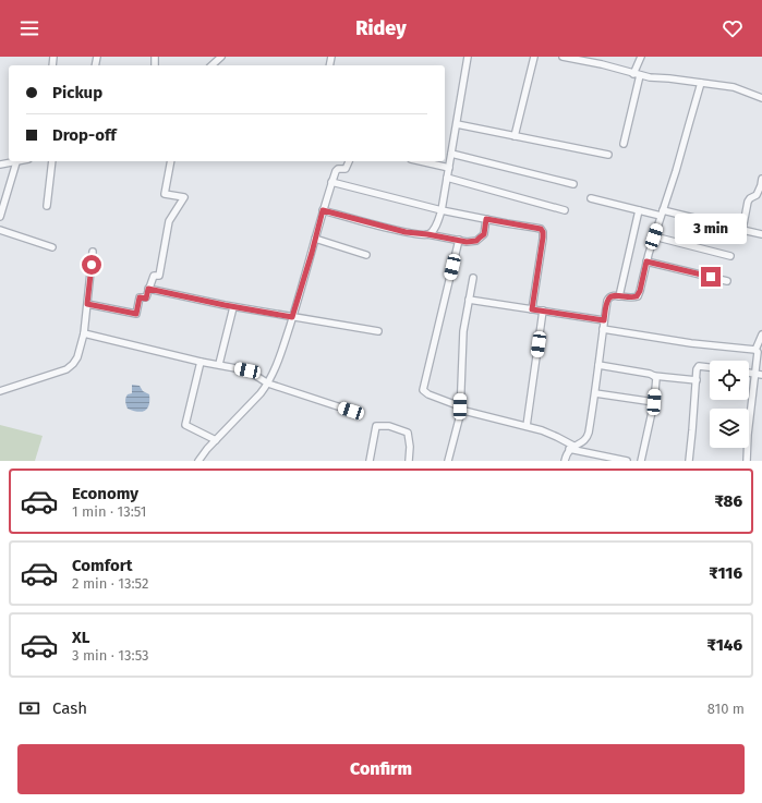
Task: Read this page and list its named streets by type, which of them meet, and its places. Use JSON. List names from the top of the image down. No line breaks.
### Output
{"page":{"header":"Ridey","banner":["Pickup","Drop-off"],"bubble":"3 min","list":[{"name":"Economy","note":"1 min · 13:51","value":"₹86"},{"name":"Comfort","note":"2 min · 13:52","value":"₹116"},{"name":"XL","note":"3 min · 13:53","value":"₹146"}],"pay":["Cash","810 m"],"buttons":"Confirm"}}
